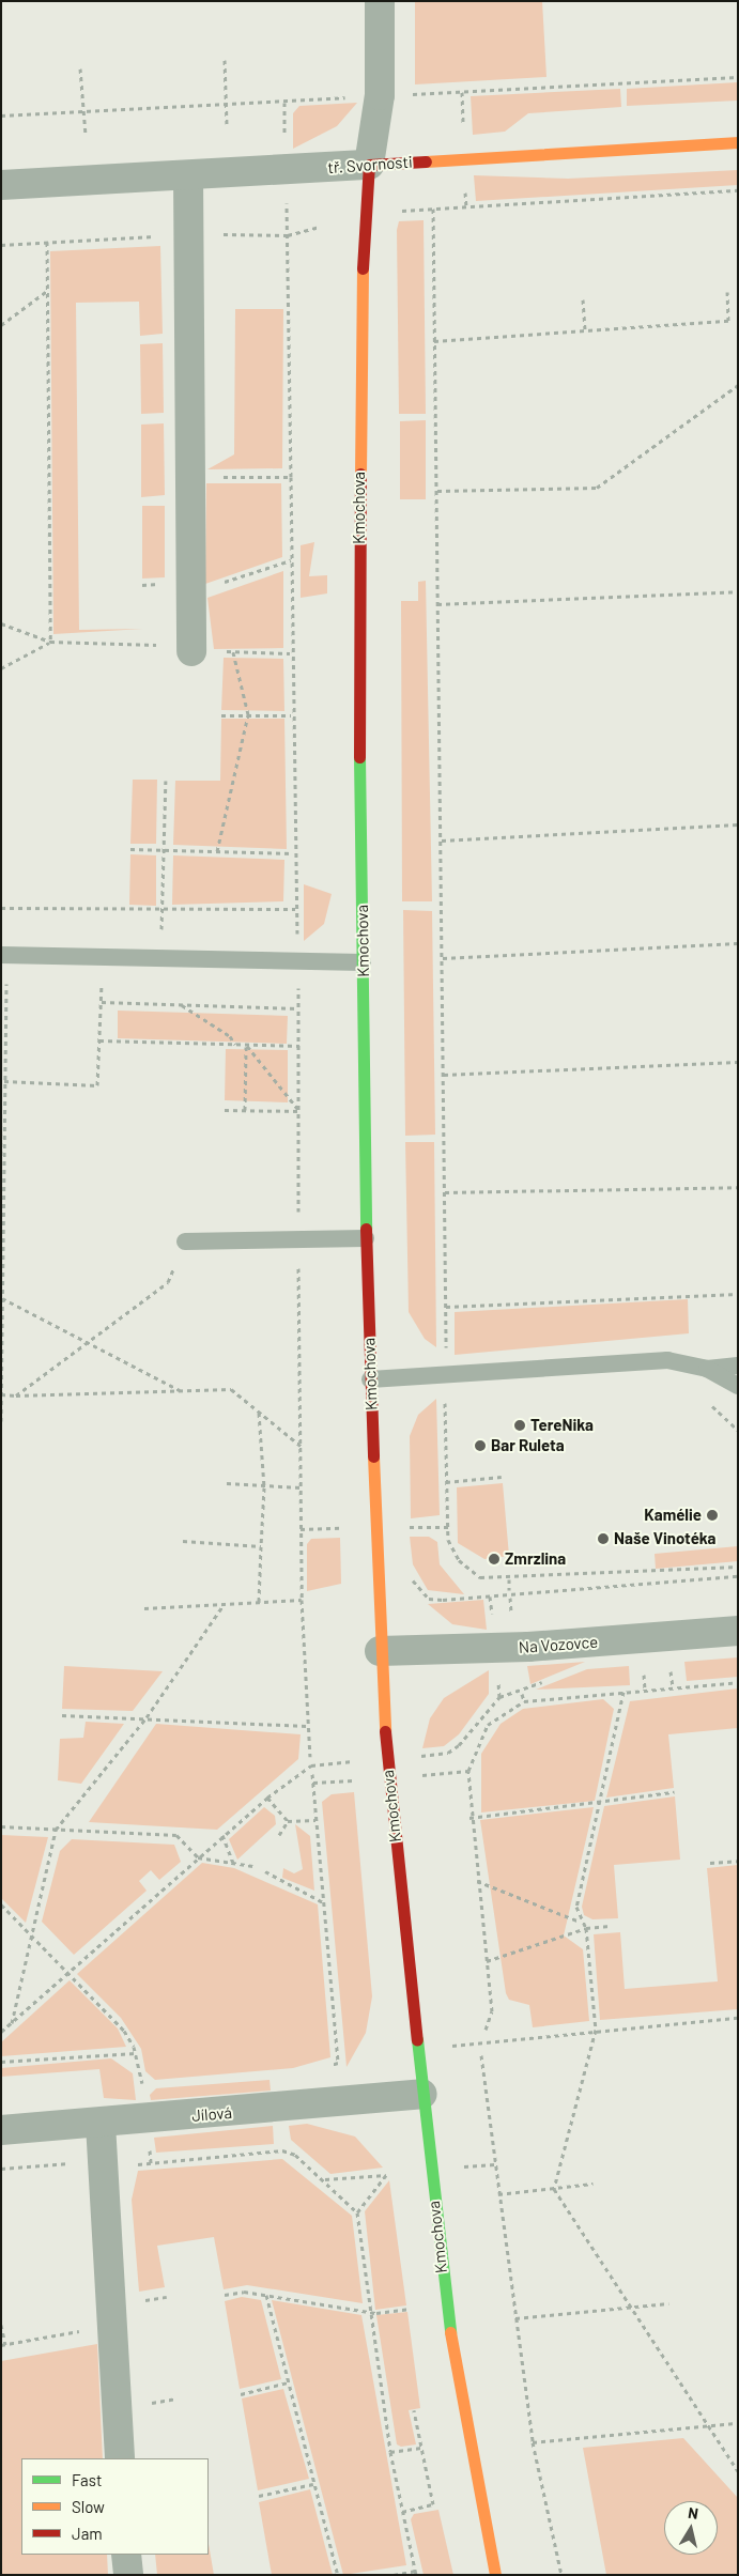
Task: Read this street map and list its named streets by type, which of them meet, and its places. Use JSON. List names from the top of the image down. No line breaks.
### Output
{"streets":{"street":["tř. Svornosti","Kmochova","Na Vozovce","Jílová"]},"crossings":[["tř. Svornosti","Kmochova"],["Kmochova","Na Vozovce"],["Kmochova","Jílová"]],"places":["TereNika","Bar Ruleta","Kamélie","Naše Vinotéka","Zmrzlina"],"legend":["Fast","Slow","Jam"],"north":"top"}
